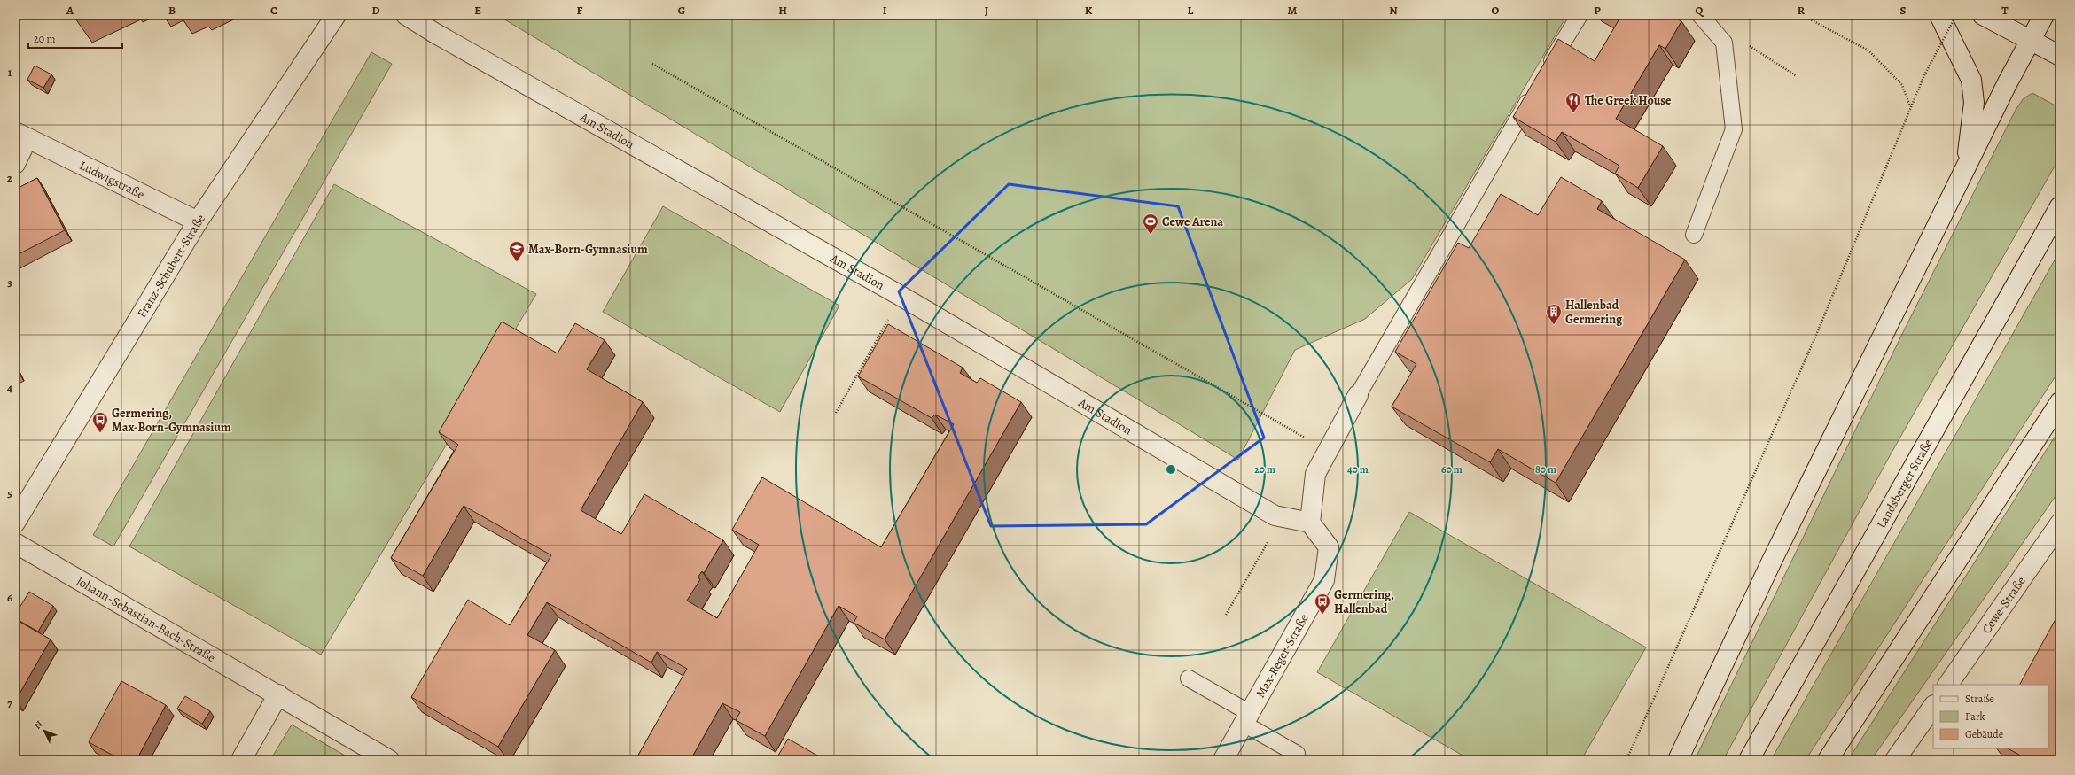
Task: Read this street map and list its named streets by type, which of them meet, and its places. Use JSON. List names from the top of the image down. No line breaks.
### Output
{"streets":{"street":["Am Stadion","Ludwigstraße","Franz-Schubert-Straße","Landsberger Straße","Cewe-Straße","Johann-Sebastian-Bach-Straße","Max-Reger-Straße"]},"crossings":[["Am Stadion","Max-Reger-Straße"],["Ludwigstraße","Franz-Schubert-Straße"]],"places":{"restaurant":["The Greek House"],"sports":["Cewe Arena"],"school or university":["Max-Born-Gymnasium"],"building":["Hallenbad Germering"],"bus stop":["Germering, Max-Born-Gymnasium","Germering, Hallenbad"]},"legend":["Straße","Park","Gebäude"],"scale_bar":"20 m","north":"top left","grid":{"columns":["A","B","C","D","E","F","G","H","I","J","K","L","M","N","O","P","Q","R","S","T"],"rows":["1","2","3","4","5","6","7"]},"rings":["20 m","40 m","60 m","80 m"]}
